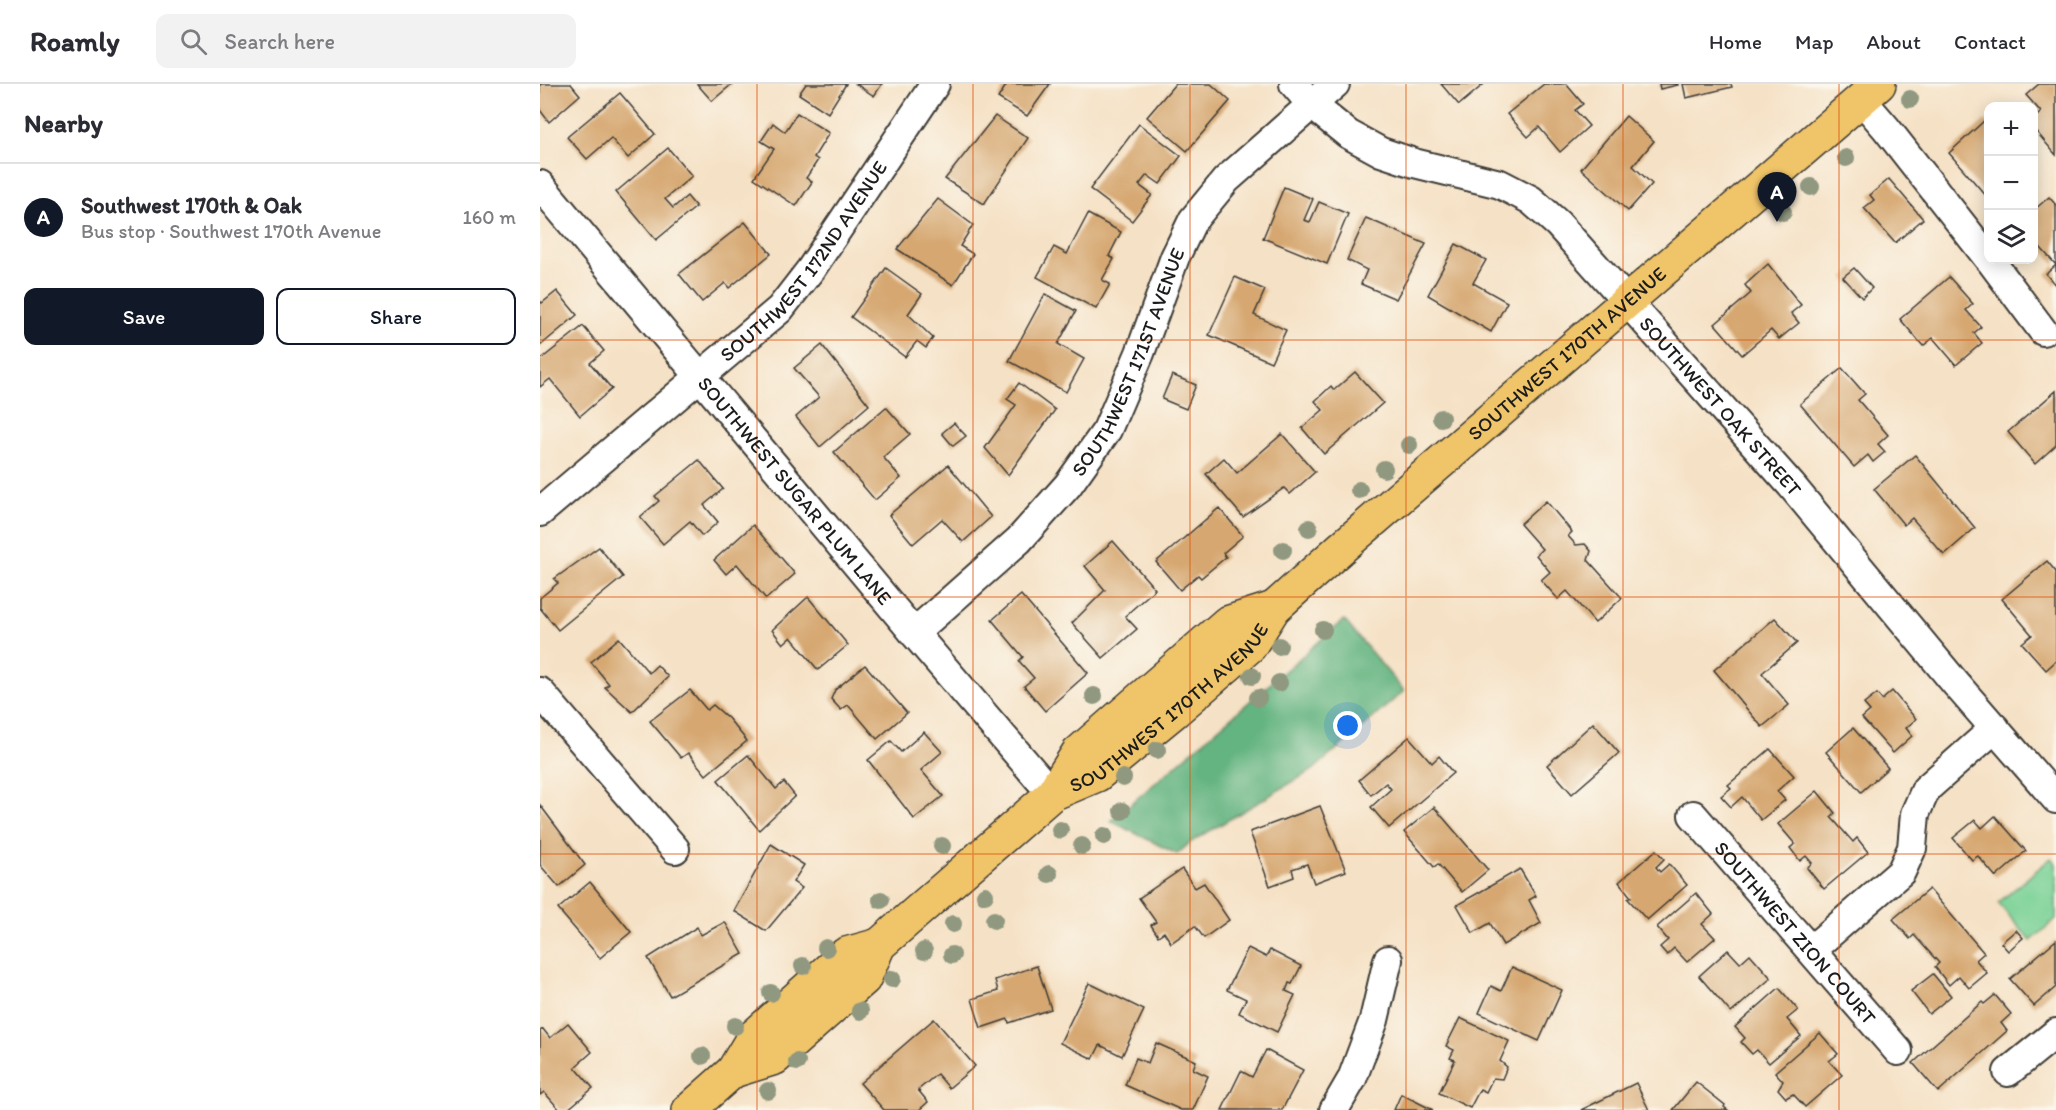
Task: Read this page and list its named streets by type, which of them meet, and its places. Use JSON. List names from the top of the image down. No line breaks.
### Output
{"streets":{"main road":["SOUTHWEST 170TH AVENUE"],"street":["SOUTHWEST 172ND AVENUE","SOUTHWEST 171ST AVENUE","SOUTHWEST OAK STREET","SOUTHWEST SUGAR PLUM LANE","SOUTHWEST ZION COURT"]},"crossings":[["SOUTHWEST 172ND AVENUE","SOUTHWEST SUGAR PLUM LANE"],["SOUTHWEST 170TH AVENUE","SOUTHWEST OAK STREET"],["SOUTHWEST 170TH AVENUE","SOUTHWEST SUGAR PLUM LANE"],["SOUTHWEST 171ST AVENUE","SOUTHWEST OAK STREET"],["SOUTHWEST 171ST AVENUE","SOUTHWEST SUGAR PLUM LANE"]],"page":{"header":"Roamly","search":"Search here","nav":["Home","Map","About","Contact"],"heading":"Nearby","map_buttons":["+","−"],"list":[{"mark":"A","name":"Southwest 170th & Oak","note":"Bus stop · Southwest 170th Avenue","value":"160 m"}],"pins":"A","buttons":["Save","Share"]}}
